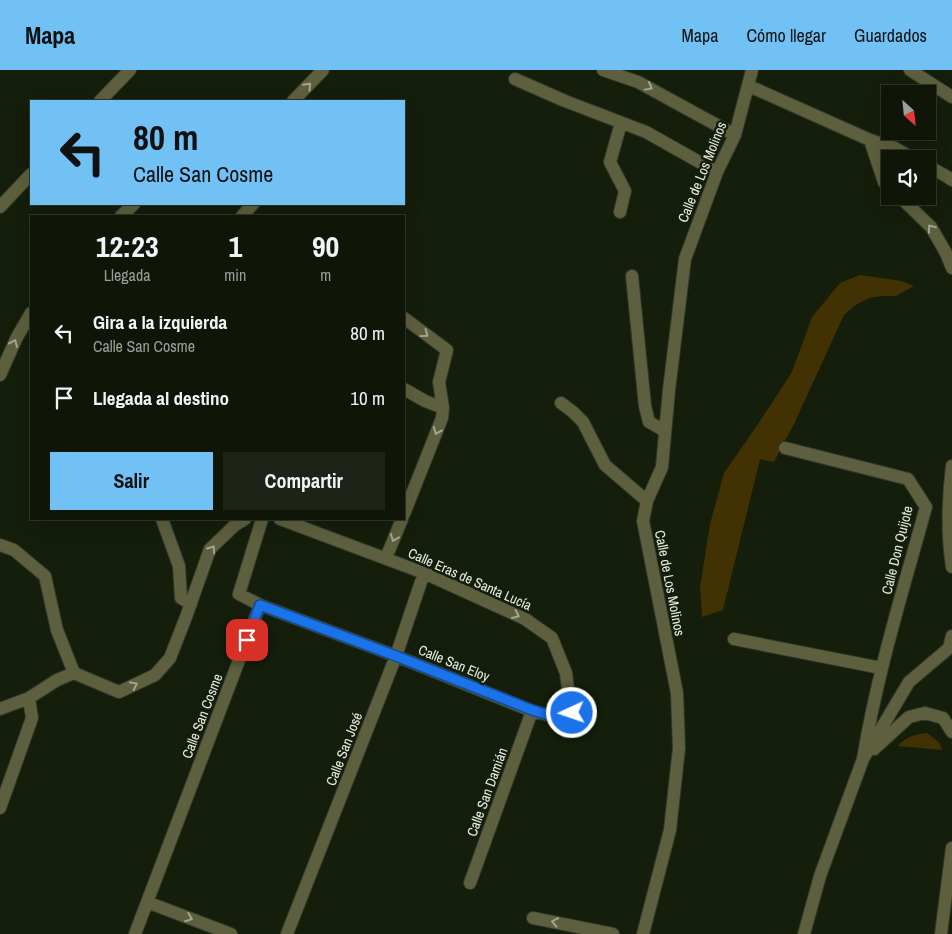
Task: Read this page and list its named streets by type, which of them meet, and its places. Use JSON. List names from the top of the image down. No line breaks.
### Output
{"streets":{"street":["Calle de Los Molinos","Calle Don Quijote","Calle Eras de Santa Lucía","Calle San Eloy","Calle San Cosme","Calle San José","Calle San Damián"]},"crossings":[["Calle Eras de Santa Lucía","Calle San Eloy"],["Calle Eras de Santa Lucía","Calle San José"],["Calle San Eloy","Calle San Cosme"],["Calle San Eloy","Calle San José"],["Calle San Eloy","Calle San Damián"]],"north":"bottom right","page":{"header":"Mapa","nav":["Mapa","Cómo llegar","Guardados"],"turn":["80 m","Calle San Cosme"],"eta":["12:23","Llegada","1","min","90","m"],"list":[{"name":"Gira a la izquierda","note":"Calle San Cosme","value":"80 m"},{"name":"Llegada al destino","value":"10 m"}],"buttons":["Salir","Compartir"]}}
